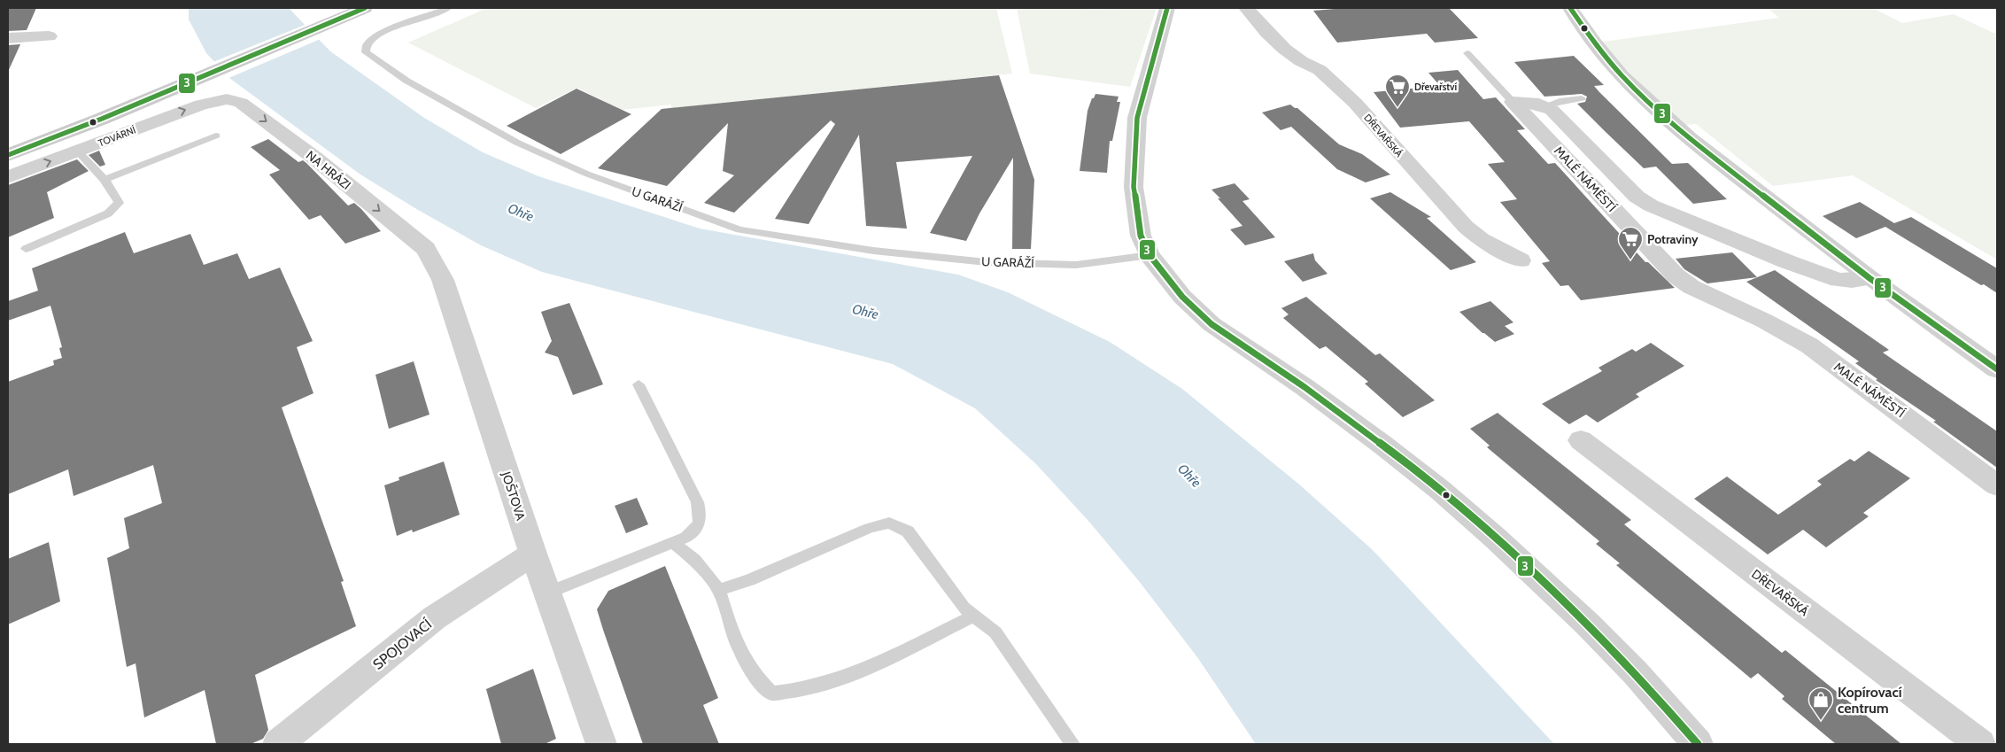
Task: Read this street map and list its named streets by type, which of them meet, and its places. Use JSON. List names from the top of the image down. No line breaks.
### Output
{"streets":{"street":["DŘEVAŘSKÁ","TOVÁRNÍ","NA HRÁZI","MALÉ NÁMĚSTÍ","JOŠTOVA","SPOJOVACÍ"],"lane":["U GARÁŽÍ"]},"crossings":[["TOVÁRNÍ","NA HRÁZI"],["NA HRÁZI","JOŠTOVA"],["JOŠTOVA","SPOJOVACÍ"]],"one_way":["TOVÁRNÍ","NA HRÁZI"],"water":["Ohře"],"places":{"supermarket":["Dřevařství","Potraviny"],"shop":["Kopírovací centrum"]},"lines":["transit line 3"]}
